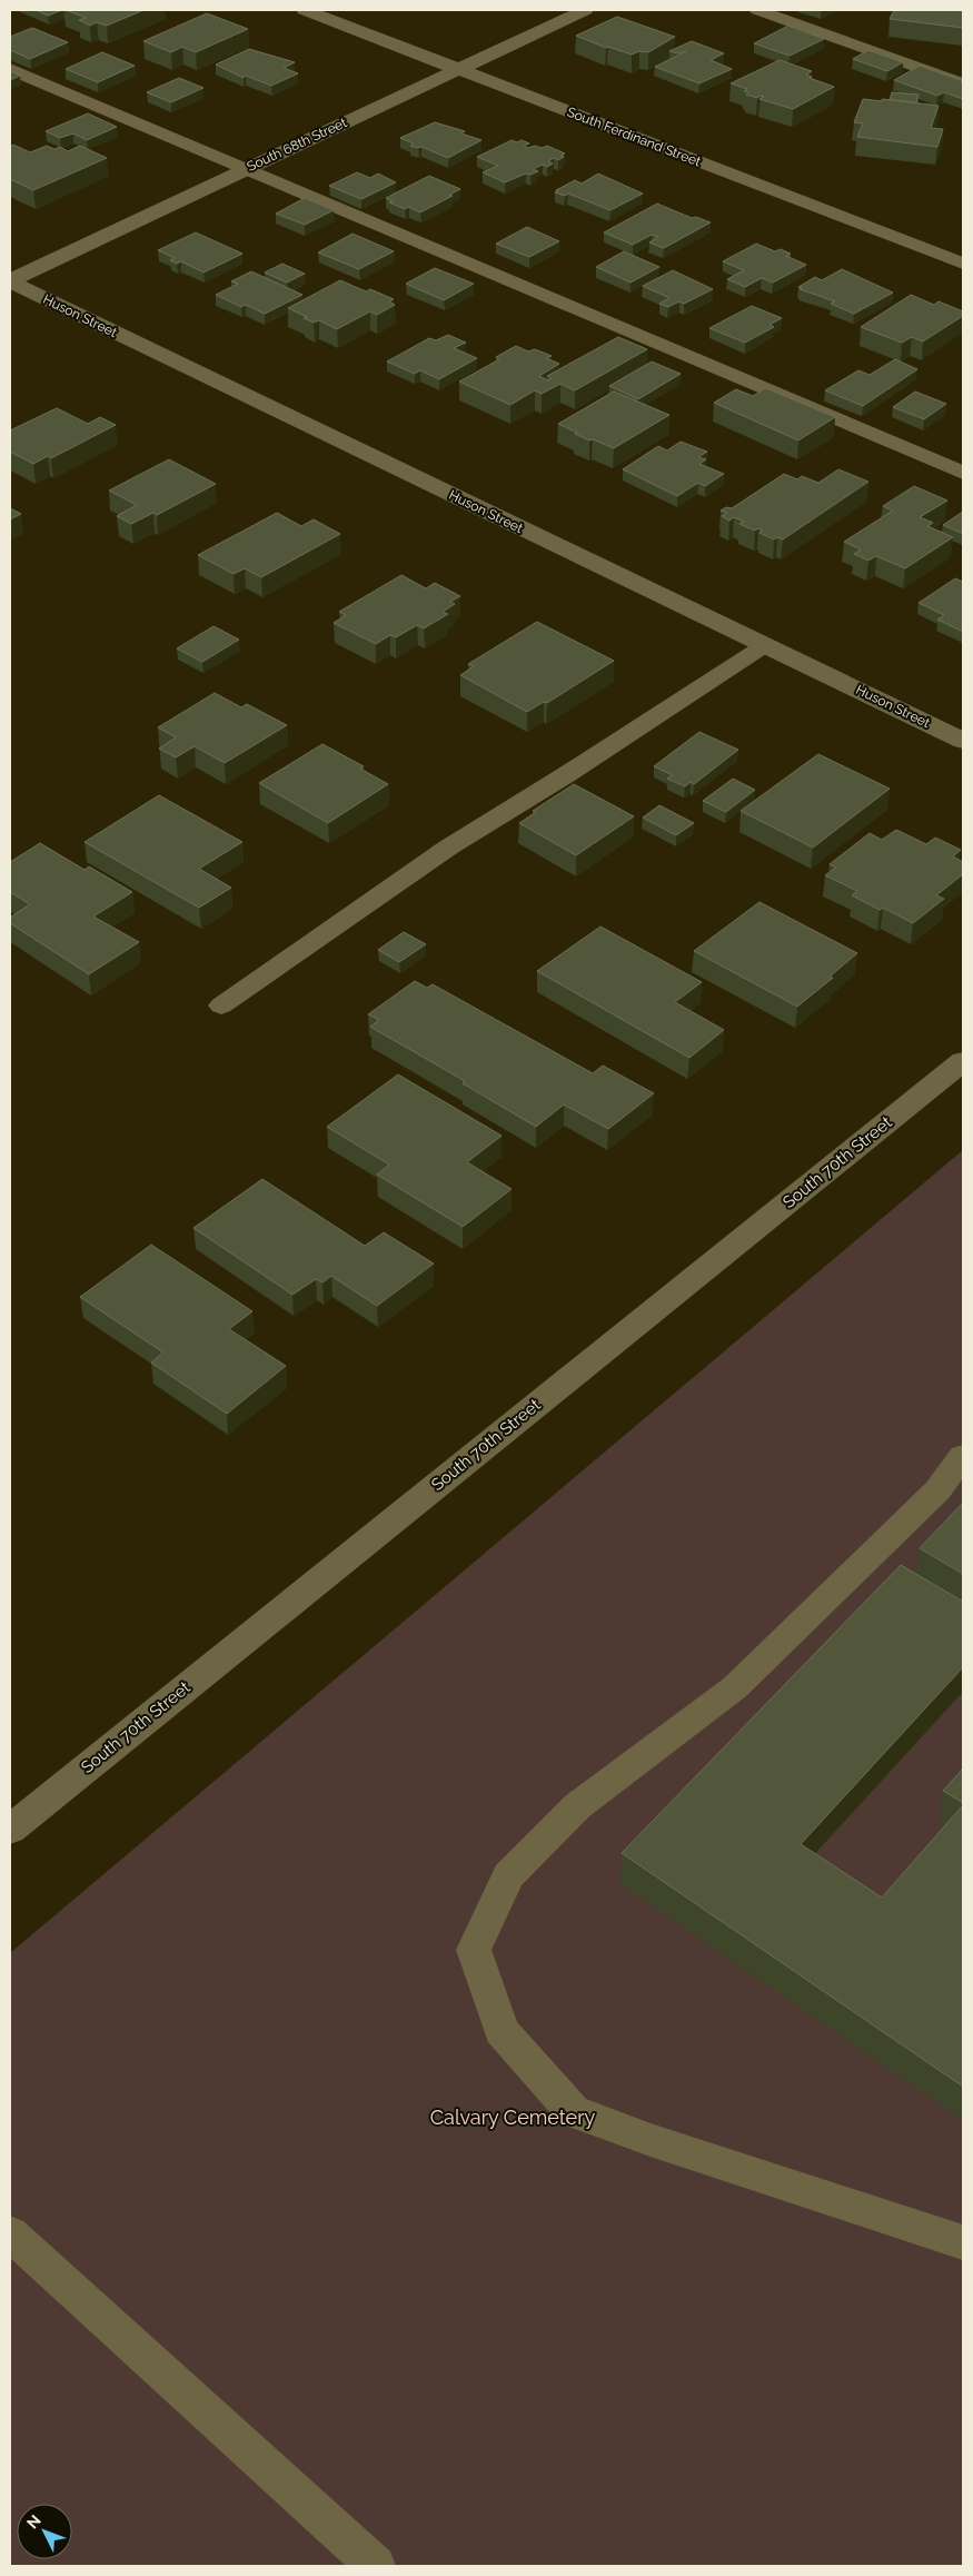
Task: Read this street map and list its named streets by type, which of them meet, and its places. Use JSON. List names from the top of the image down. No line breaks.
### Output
{"streets":{"street":["South Ferdinand Street","South 68th Street","Huson Street","South 70th Street"]},"crossings":[["South Ferdinand Street","South 68th Street"],["South 68th Street","Huson Street"]],"parks":["Calvary Cemetery"],"north":"top left"}
